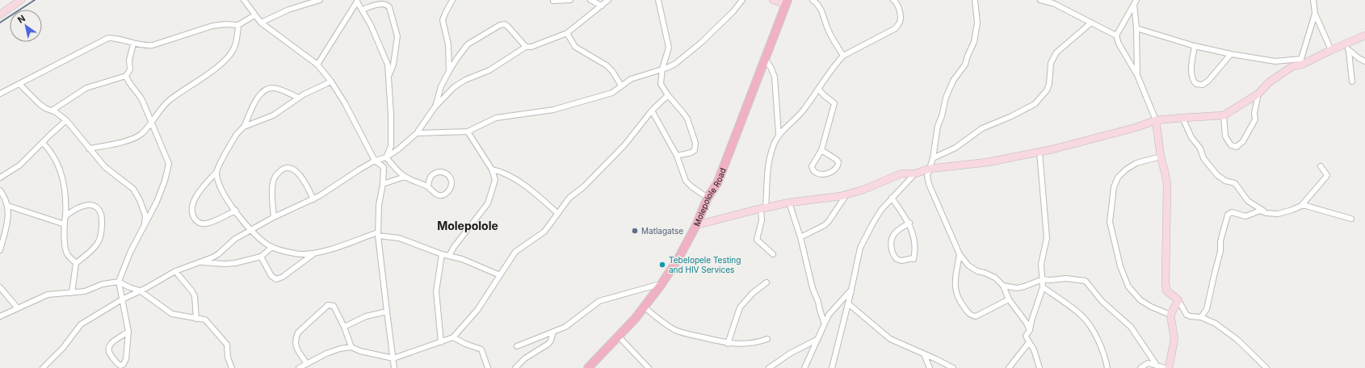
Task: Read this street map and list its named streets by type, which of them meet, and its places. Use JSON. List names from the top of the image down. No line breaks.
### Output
{"streets":{"main road":["Molepolole Road"]},"districts":["Molepolole"],"places":["Matlagatse","Tebelopele Testing and HIV Services"],"north":"top left"}
